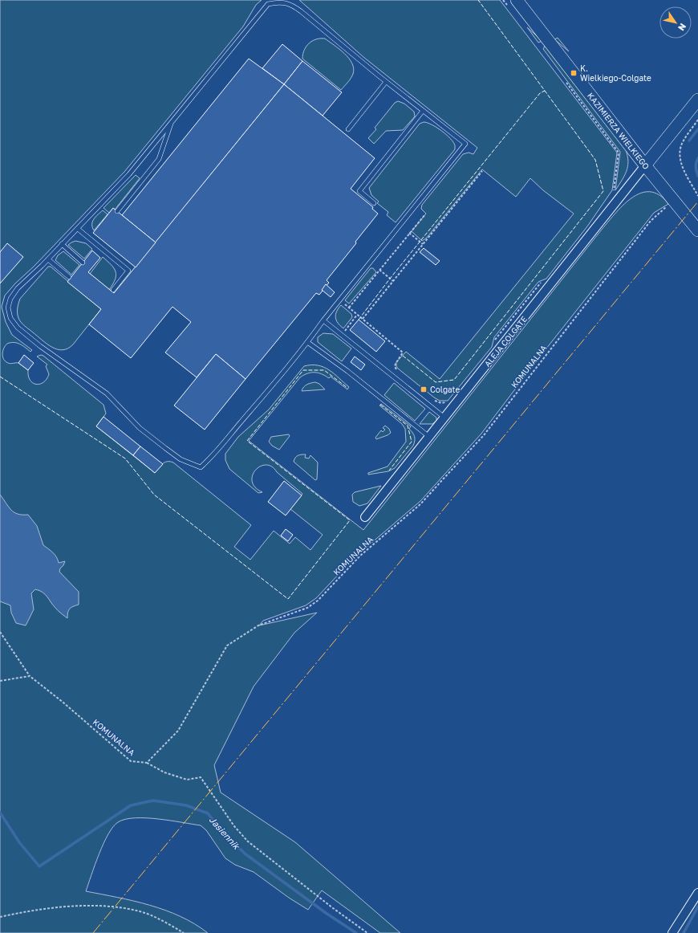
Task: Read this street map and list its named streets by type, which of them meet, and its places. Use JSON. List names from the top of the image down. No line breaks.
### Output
{"streets":{"street":["KAZIMIERZA WIELKIEGO","ALEJA COLGATE"],"path":["KOMUNALNA"]},"crossings":[["KAZIMIERZA WIELKIEGO","ALEJA COLGATE"],["KAZIMIERZA WIELKIEGO","KOMUNALNA"]],"water":["Jasiennik"],"places":{"transit":["K. Wielkiego-Colgate","Colgate"]},"north":"bottom right"}
